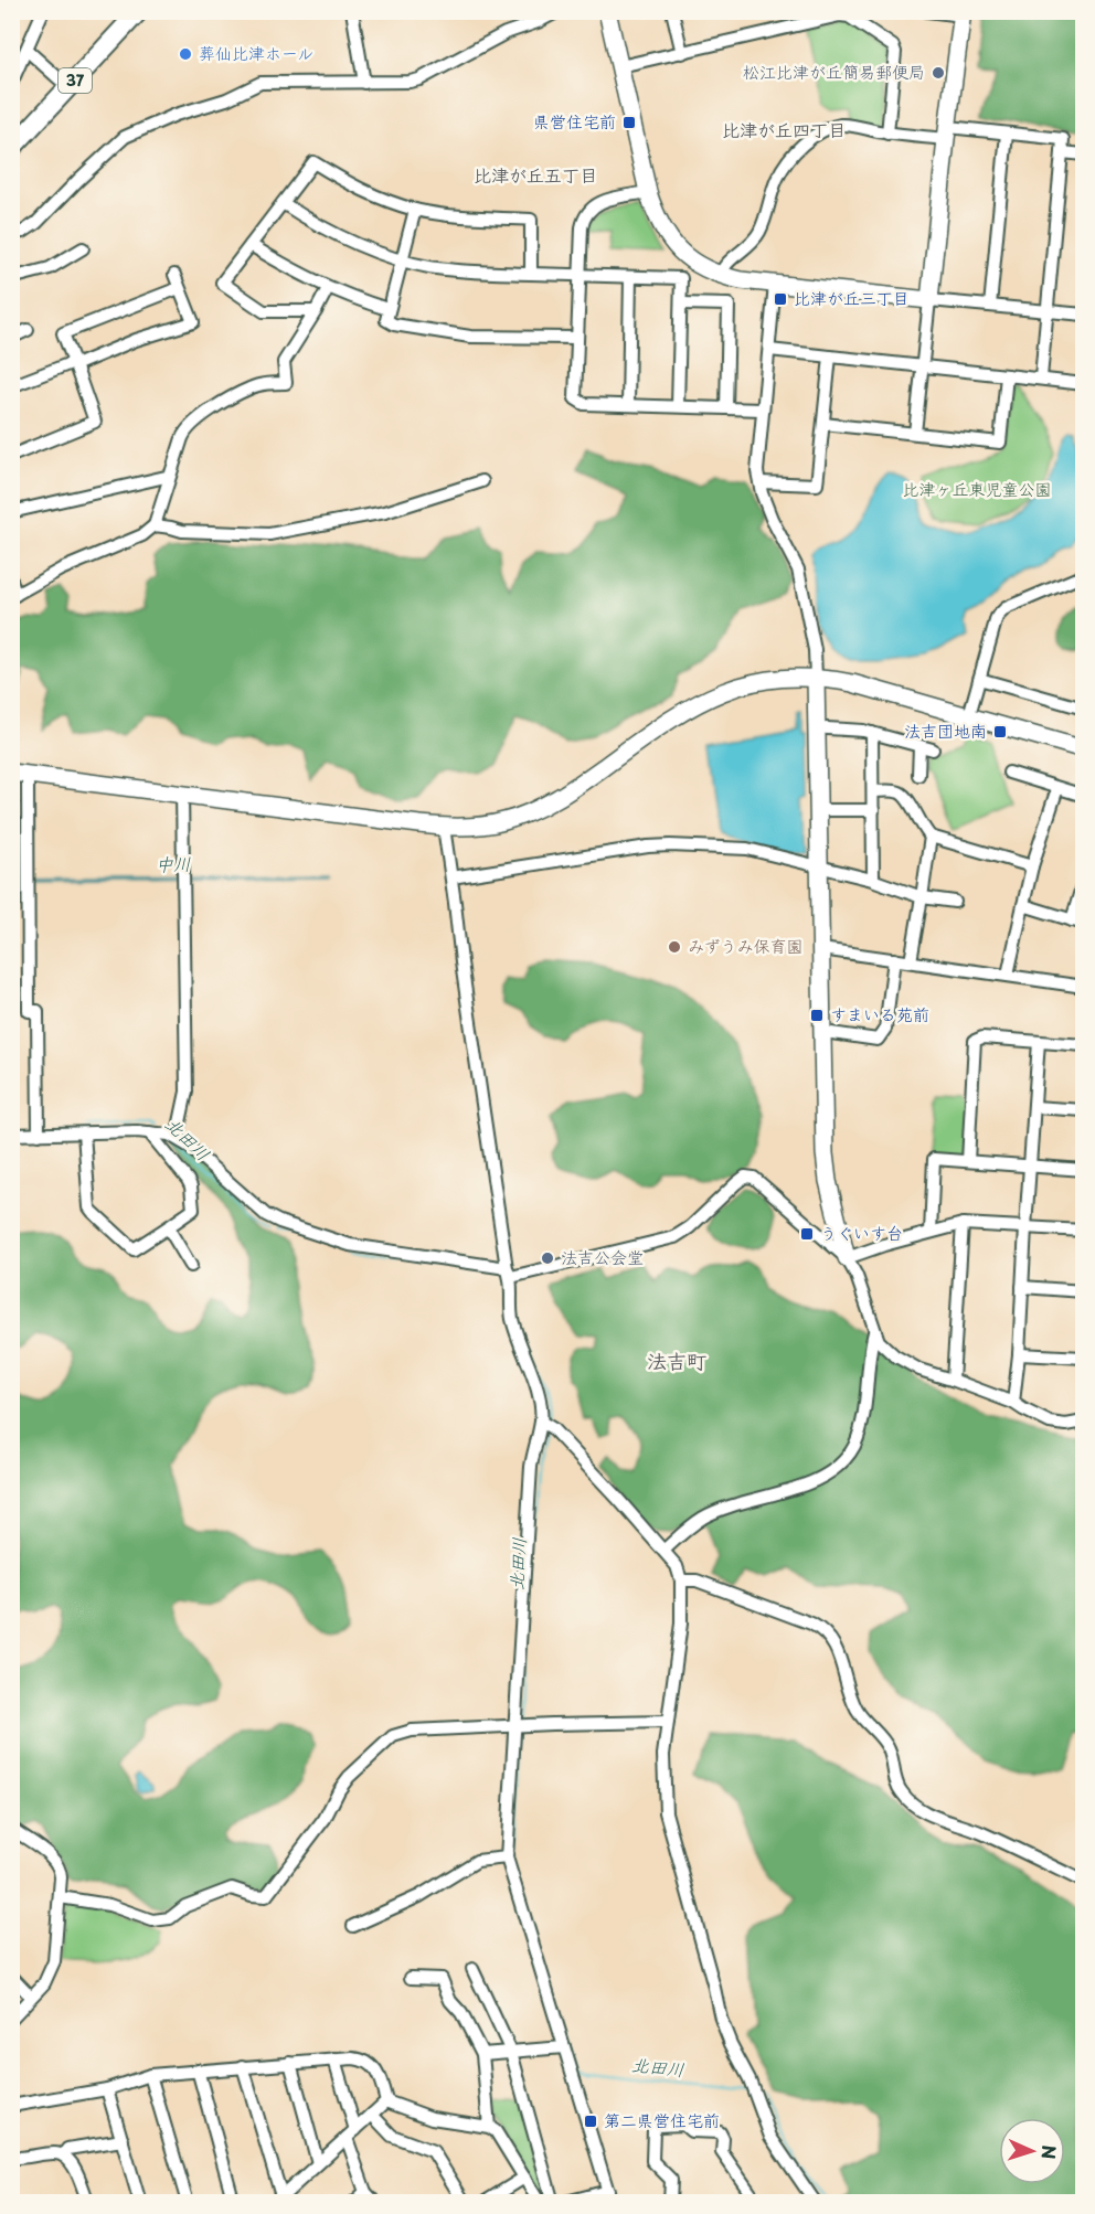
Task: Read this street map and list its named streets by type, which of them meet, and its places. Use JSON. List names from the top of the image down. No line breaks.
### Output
{"streets":{"main road":["37"]},"districts":["比津が丘四丁目","比津が丘五丁目","法吉町"],"water":["中川","北田川"],"parks":["比津ヶ丘東児童公園"],"places":{"other":["葬仙比津ホール","松江比津が丘簡易郵便局","みずうみ保育園","法吉公会堂"],"transit":["県営住宅前","比津が丘三丁目","法吉団地南","すまいる苑前","うぐいす台","第二県営住宅前"]},"north":"right"}
